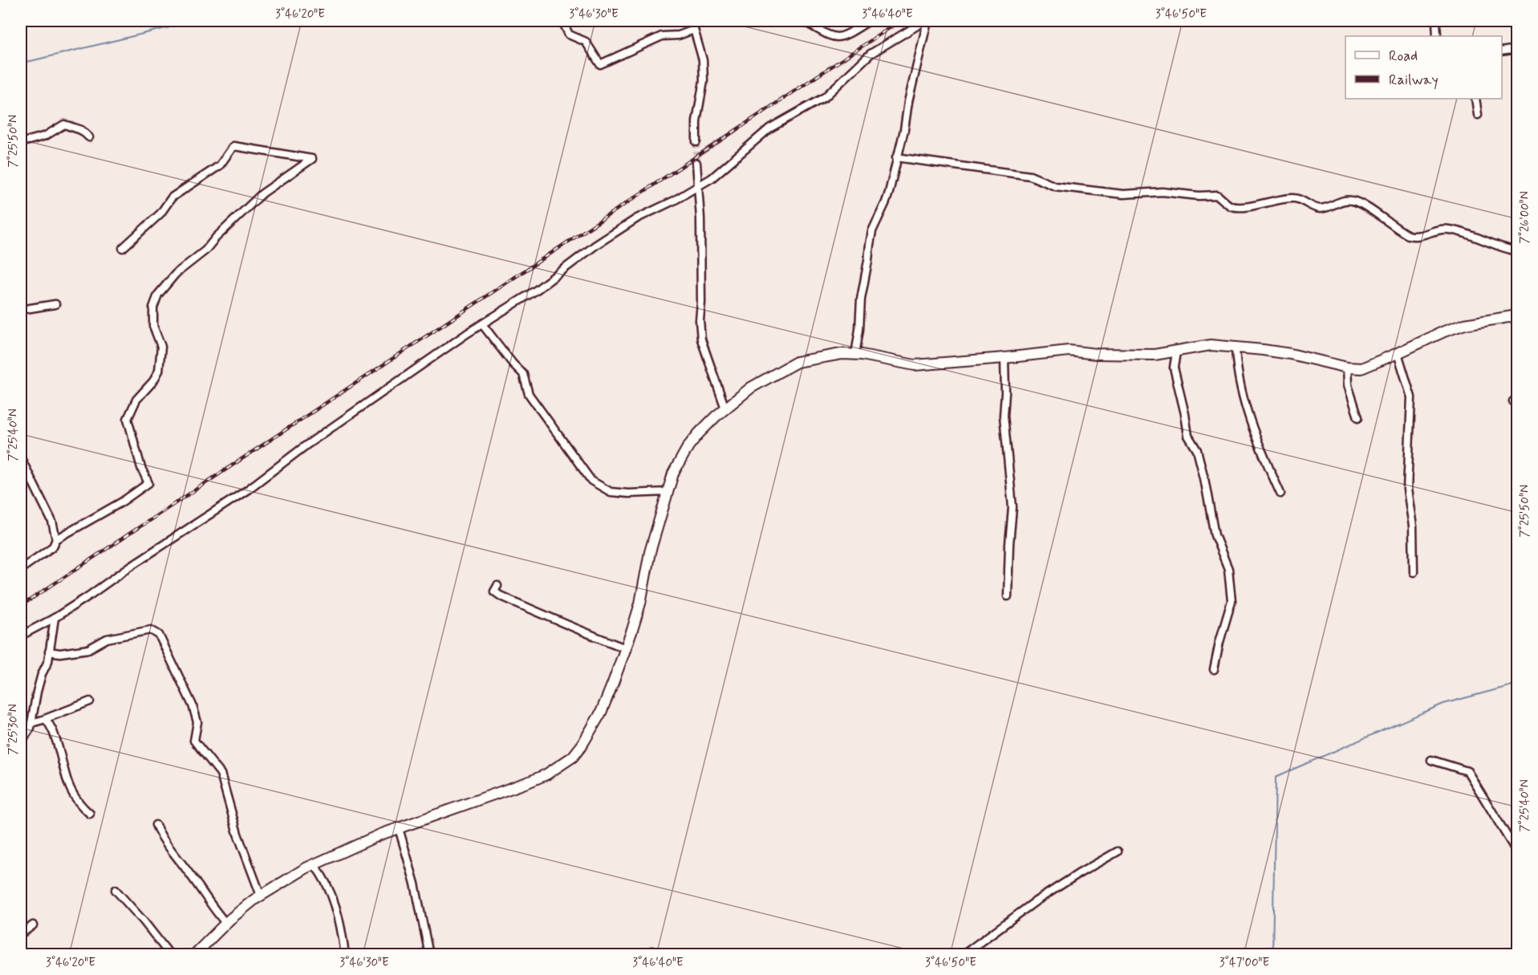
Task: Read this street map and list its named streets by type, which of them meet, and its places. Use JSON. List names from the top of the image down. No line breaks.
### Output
{"legend":["Road","Railway"],"coordinates":["3°46'20\"E","3°46'30\"E","3°46'40\"E","3°46'50\"E","7°25'50\"N","7°26'00\"N","7°25'40\"N","7°25'30\"N","3°47'00\"E"]}
